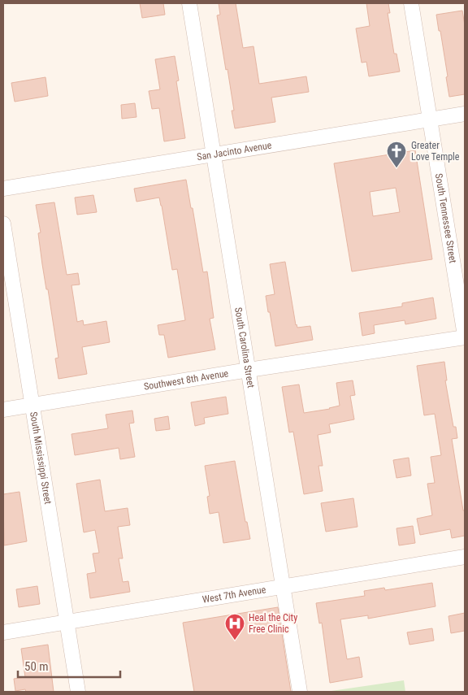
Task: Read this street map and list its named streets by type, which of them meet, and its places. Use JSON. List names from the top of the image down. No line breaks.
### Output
{"streets":{"street":["San Jacinto Avenue","South Tennessee Street","South Carolina Street","Southwest 8th Avenue","South Mississippi Street","West 7th Avenue"]},"crossings":[["San Jacinto Avenue","South Tennessee Street"],["San Jacinto Avenue","South Carolina Street"],["South Tennessee Street","Southwest 8th Avenue"],["South Carolina Street","Southwest 8th Avenue"],["South Carolina Street","West 7th Avenue"],["Southwest 8th Avenue","South Mississippi Street"],["South Mississippi Street","West 7th Avenue"]],"places":{"church":["Greater Love Temple"],"hospital":["Heal the City Free Clinic"]},"scale_bar":"50 m"}
